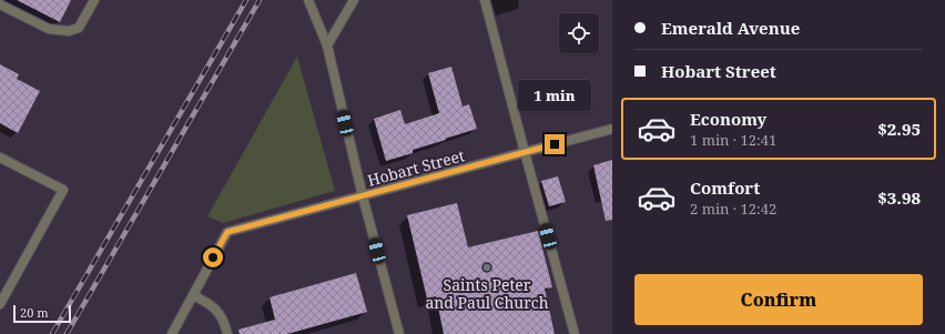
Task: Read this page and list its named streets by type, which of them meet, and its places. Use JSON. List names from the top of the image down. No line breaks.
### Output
{"streets":{"street":["Hobart Street"]},"places":["Saints Peter and Paul Church"],"scale_bar":"20 m","page":{"banner":["Emerald Avenue","Hobart Street"],"bubble":"1 min","list":[{"name":"Economy","note":"1 min · 12:41","value":"$2.95"},{"name":"Comfort","note":"2 min · 12:42","value":"$3.98"}],"buttons":"Confirm","scale":"20 m"}}
